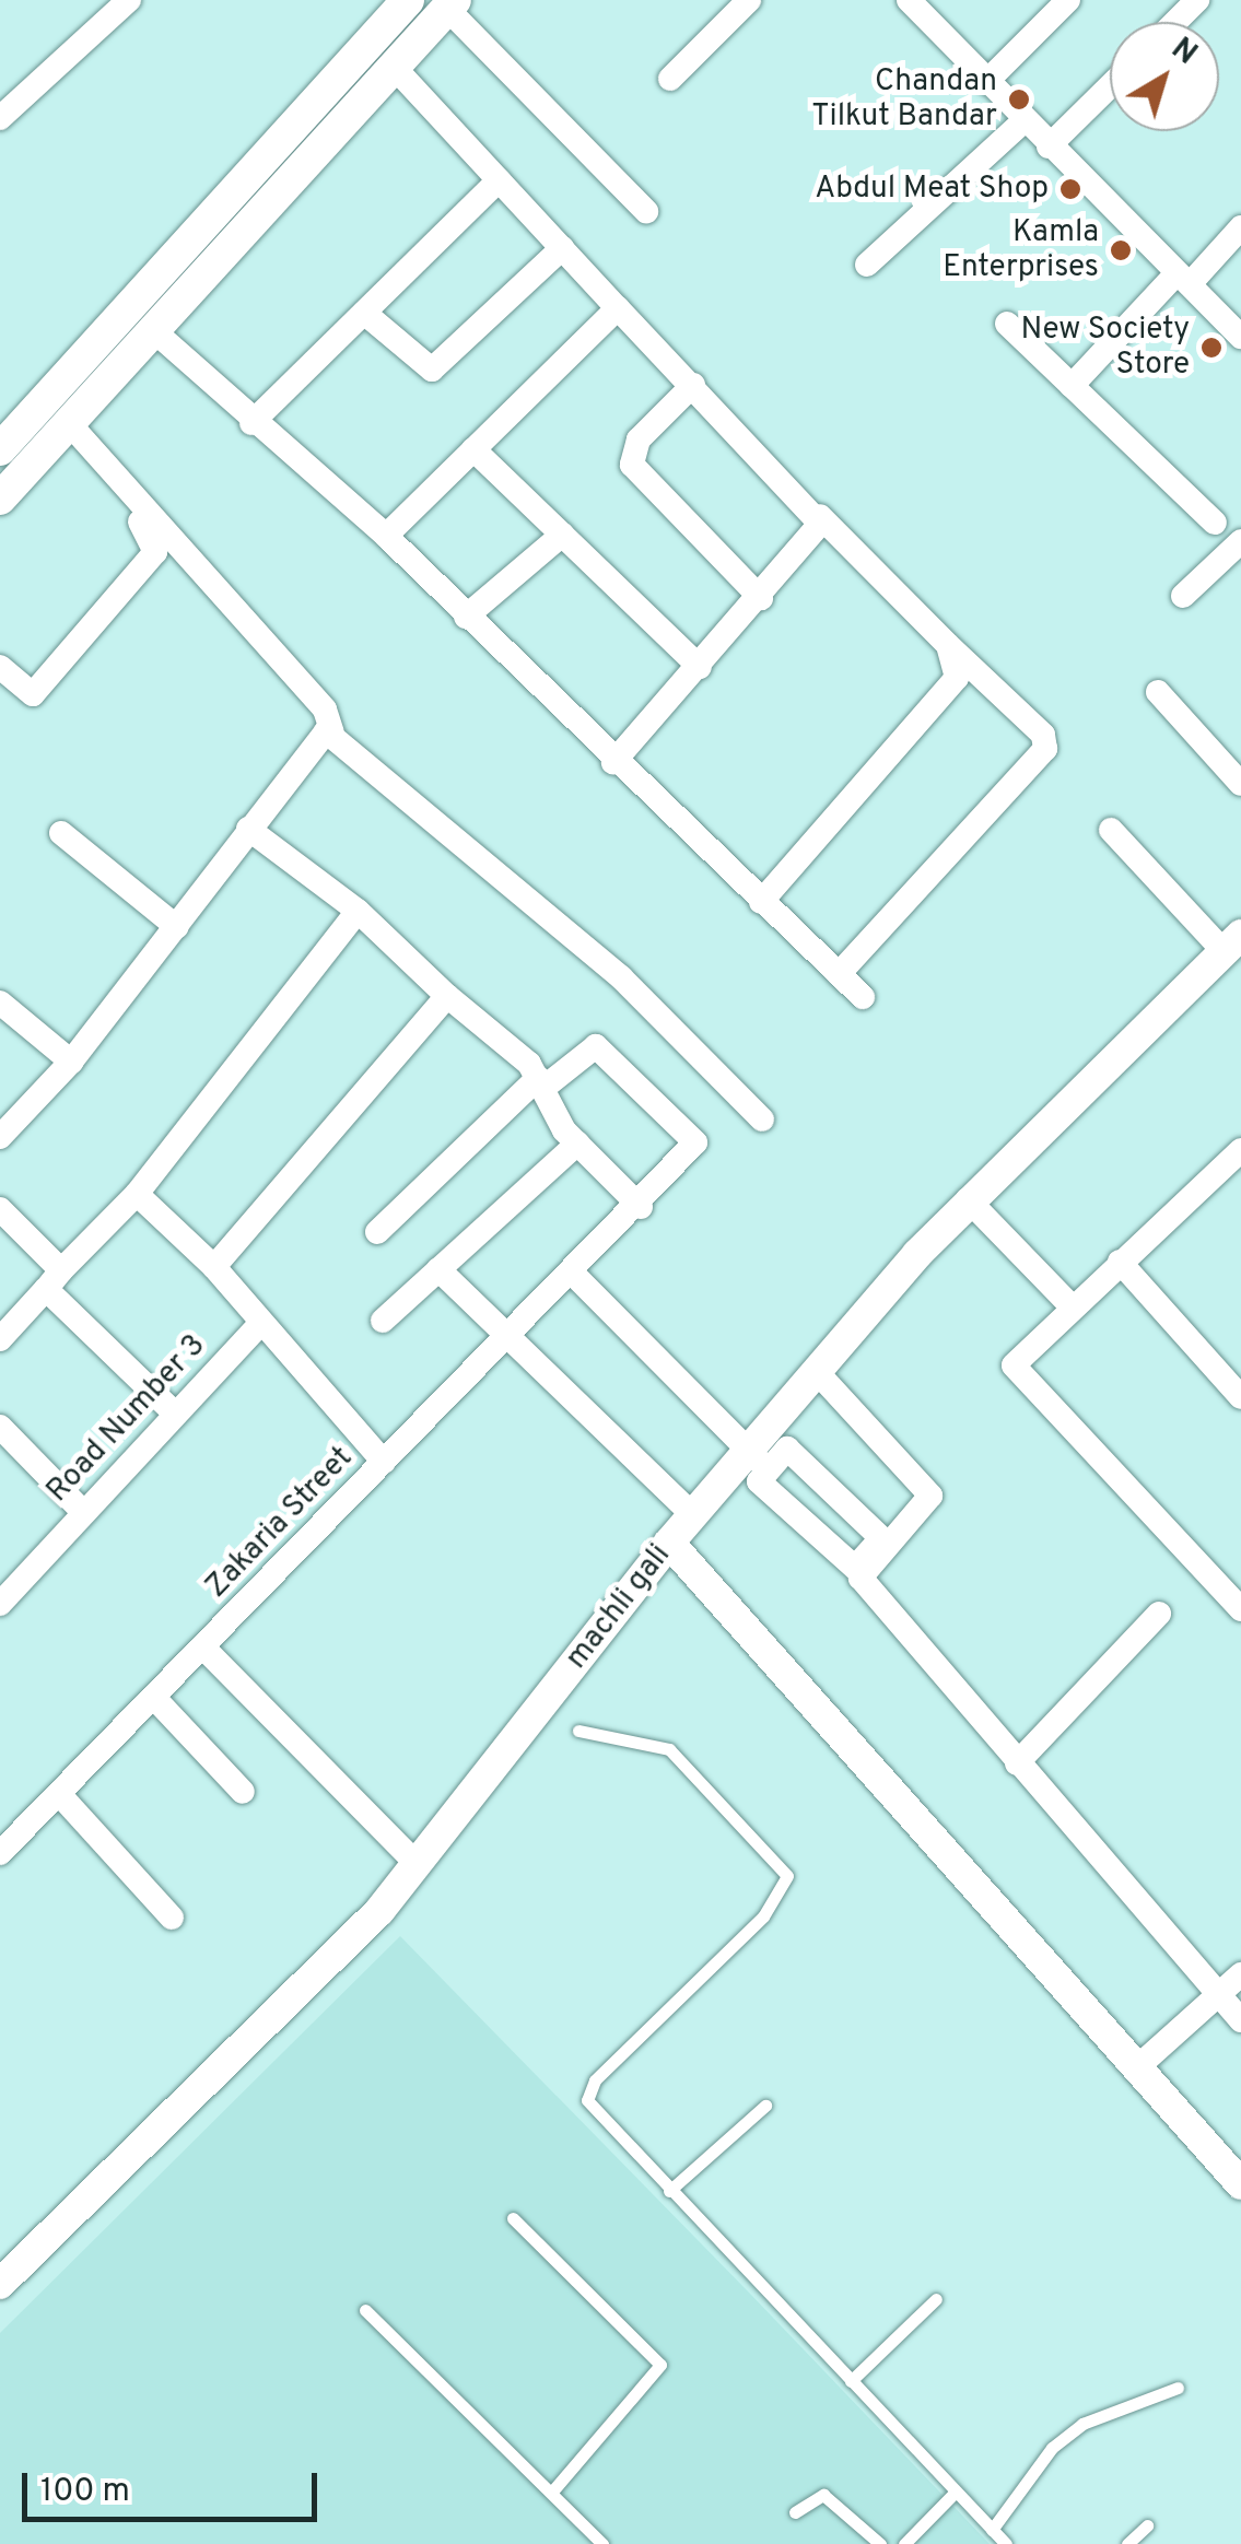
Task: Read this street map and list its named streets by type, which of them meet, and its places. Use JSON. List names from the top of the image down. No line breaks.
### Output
{"streets":{"street":["Road Number 3","Zakaria Street","machli gali"]},"places":["Chandan Tilkut Bandar","Abdul Meat Shop","Kamla Enterprises","New Society Store"],"scale_bar":"100 m","north":"top right"}
